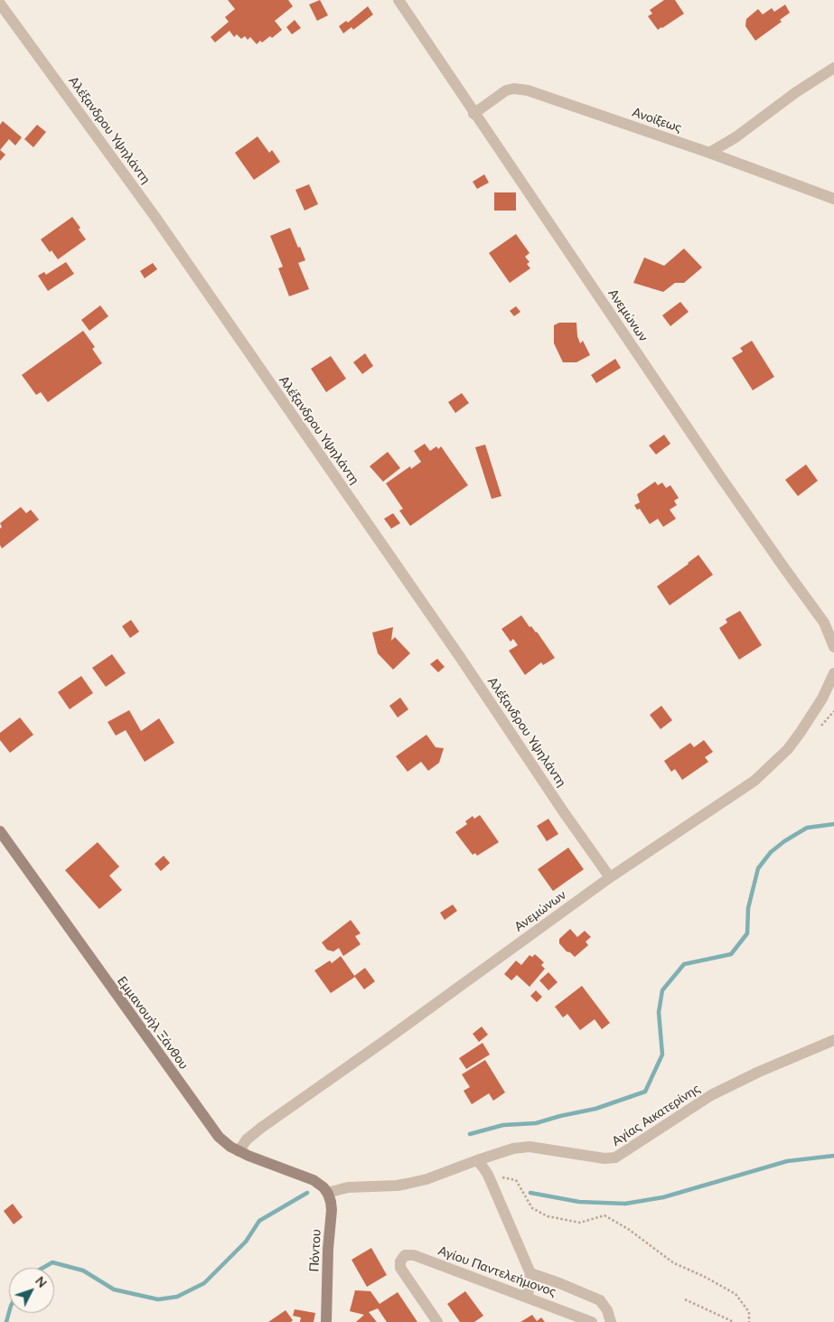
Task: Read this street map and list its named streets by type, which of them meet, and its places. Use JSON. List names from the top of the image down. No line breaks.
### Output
{"streets":{"street":["Ανοίξεως","Αλέξανδρου Υψηλάντη","Ανεμώνων","Εμμανουήλ Ξάνθου","Αγίας Αικατερίνης","Πόντου","Αγίου Παντελεήμονος"]},"crossings":[["Ανοίξεως","Ανεμώνων"],["Αλέξανδρου Υψηλάντη","Ανεμώνων"],["Ανεμώνων","Εμμανουήλ Ξάνθου"],["Εμμανουήλ Ξάνθου","Αγίας Αικατερίνης"],["Εμμανουήλ Ξάνθου","Πόντου"],["Αγίας Αικατερίνης","Πόντου"]],"north":"top right"}
